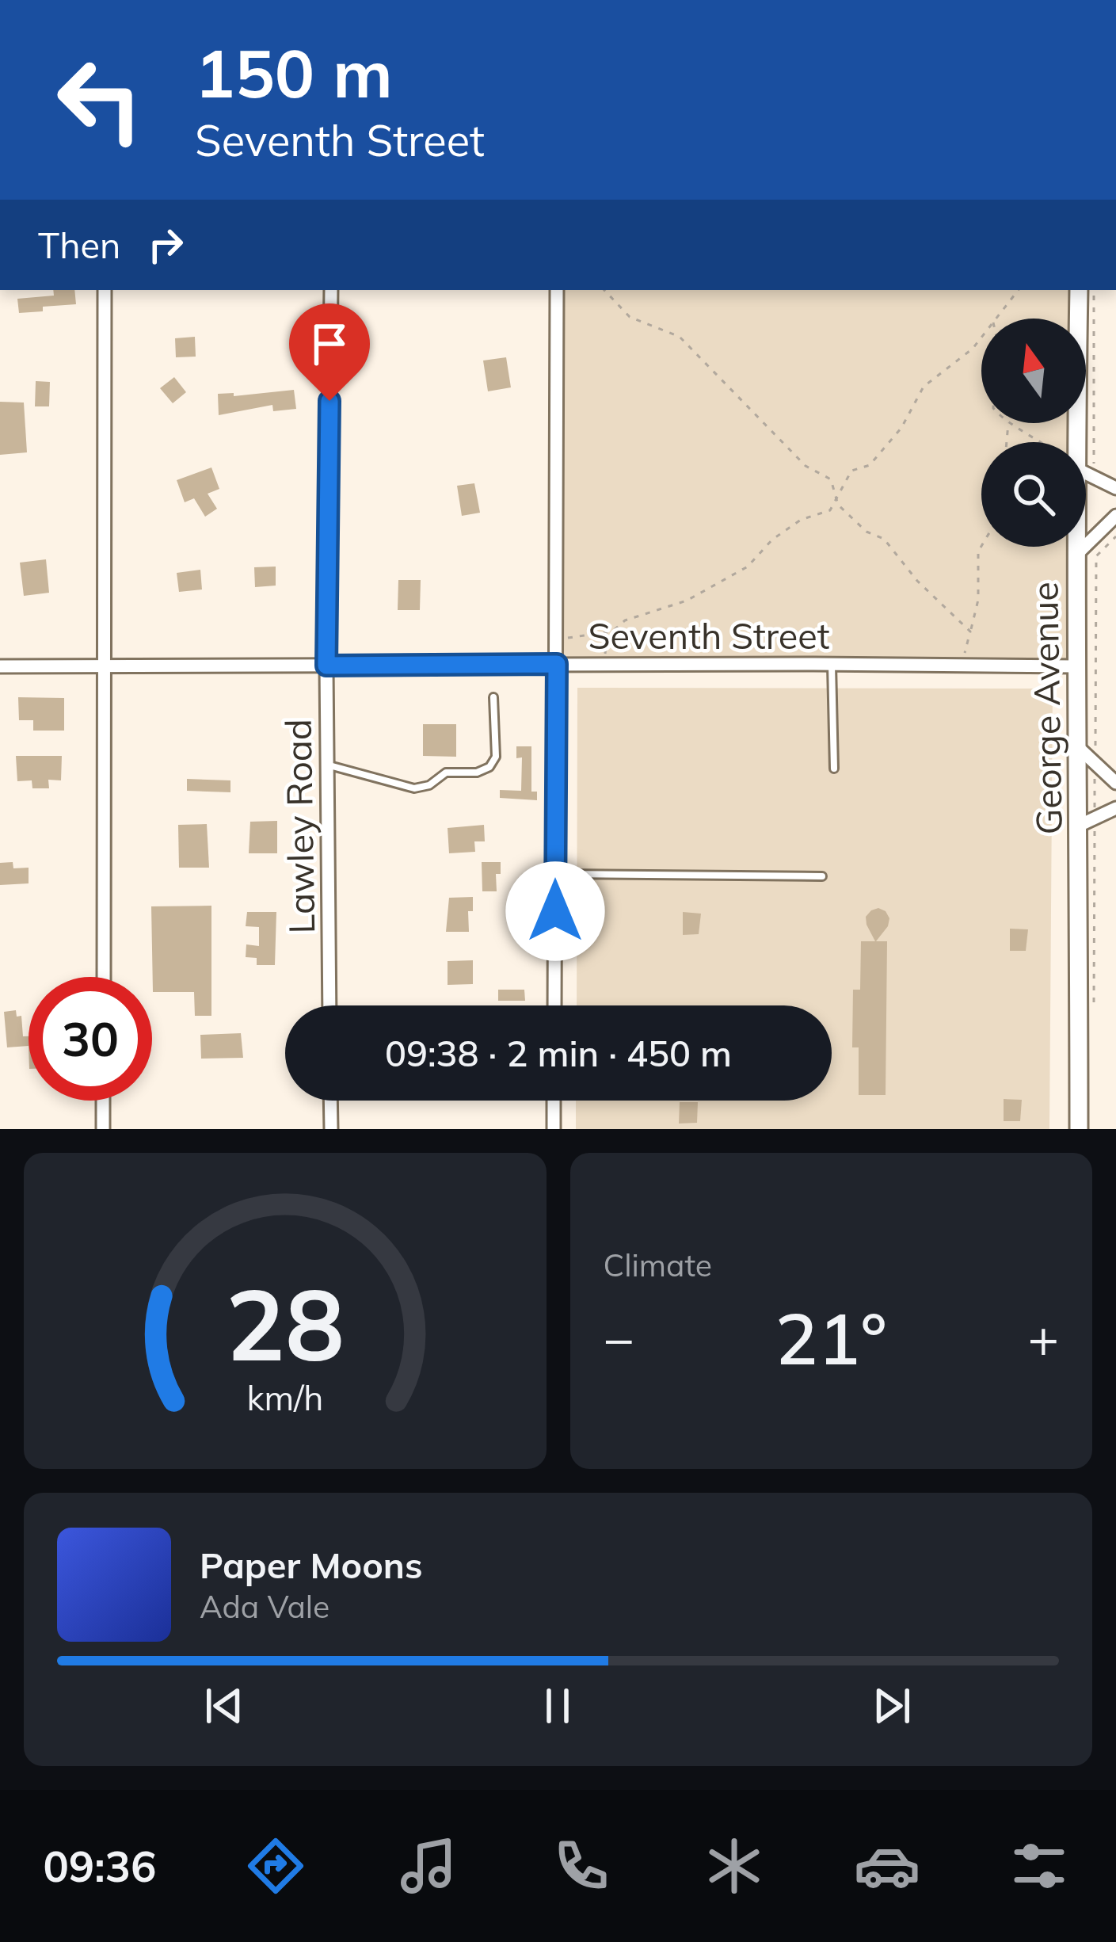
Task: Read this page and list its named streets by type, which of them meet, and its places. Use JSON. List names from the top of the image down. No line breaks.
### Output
{"streets":{"main road":["George Avenue"],"street":["Seventh Street","Lawley Road"]},"crossings":[["Seventh Street","George Avenue"],["Seventh Street","Lawley Road"]],"north":"top","page":{"turn":["150 m","Seventh Street"],"then":"Then","limit":"30","trip":"09:38 · 2 min · 450 m","tile":"Climate","heat":["−","21°","+"],"song":["Paper Moons","Ada Vale"],"tabs":"09:36","gauge":["28","km/h"]}}
